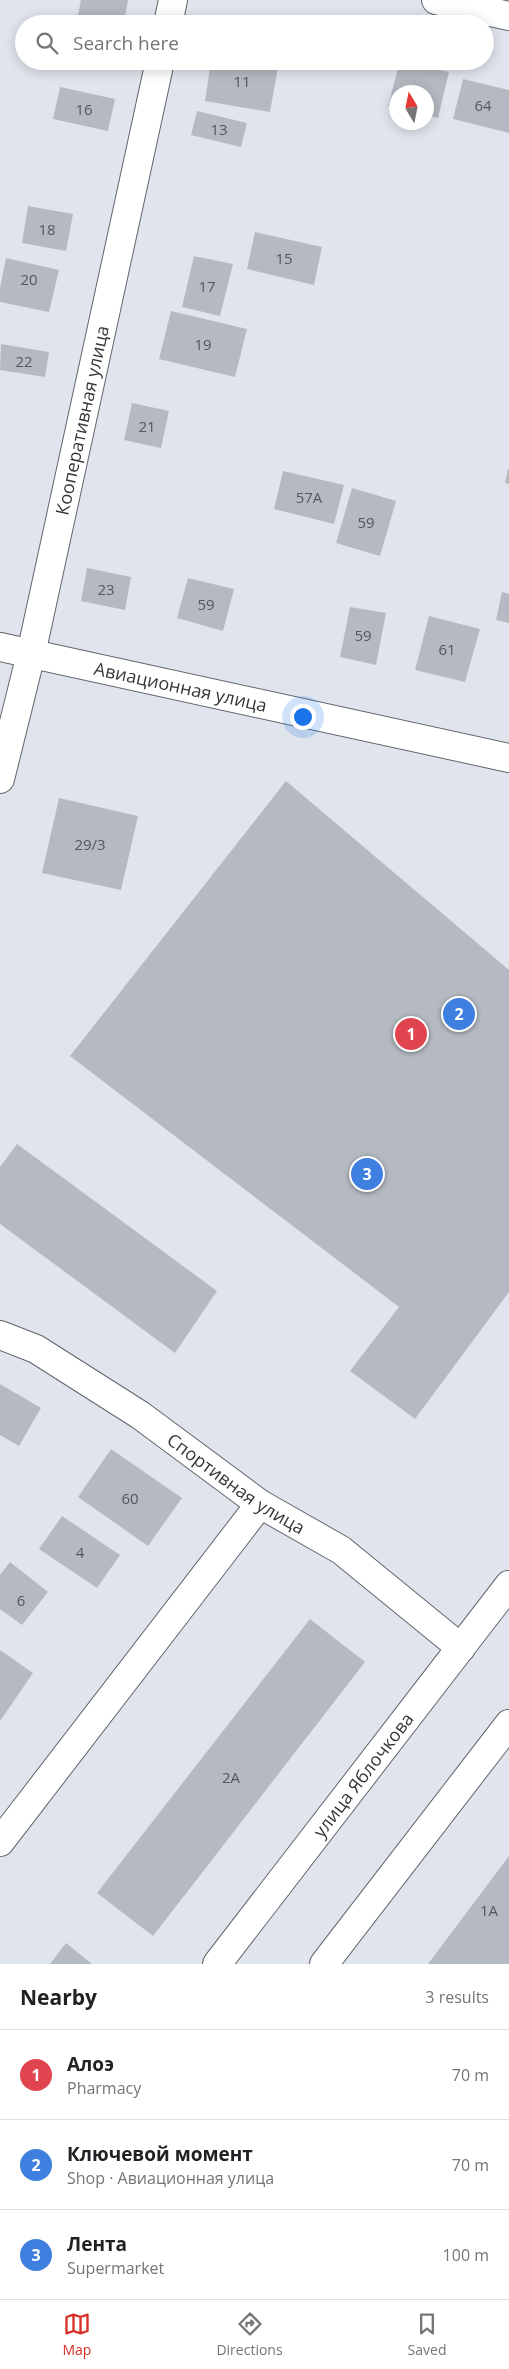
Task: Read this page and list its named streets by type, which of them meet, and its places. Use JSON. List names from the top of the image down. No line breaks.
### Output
{"streets":{"street":["Кооперативная улица","Авиационная улица","Спортивная улица","улица Яблочкова"]},"crossings":[["Кооперативная улица","Авиационная улица"],["Спортивная улица","улица Яблочкова"]],"house_numbers":["11","64","16","13","18","15","20","17","19","22","21","57А","59","23","59","59","61","29/3","60","4","6","2А","1А"],"north":"top","page":{"search":"Search here","pins":["2","1","3"],"heading":["Nearby","3 results"],"list":[{"mark":"1","name":"Алоэ","note":"Pharmacy","value":"70 m"},{"mark":"2","name":"Ключевой момент","note":"Shop · Авиационная улица","value":"70 m"},{"mark":"3","name":"Лента","note":"Supermarket","value":"100 m"}],"nav":["Map","Directions","Saved"]}}
